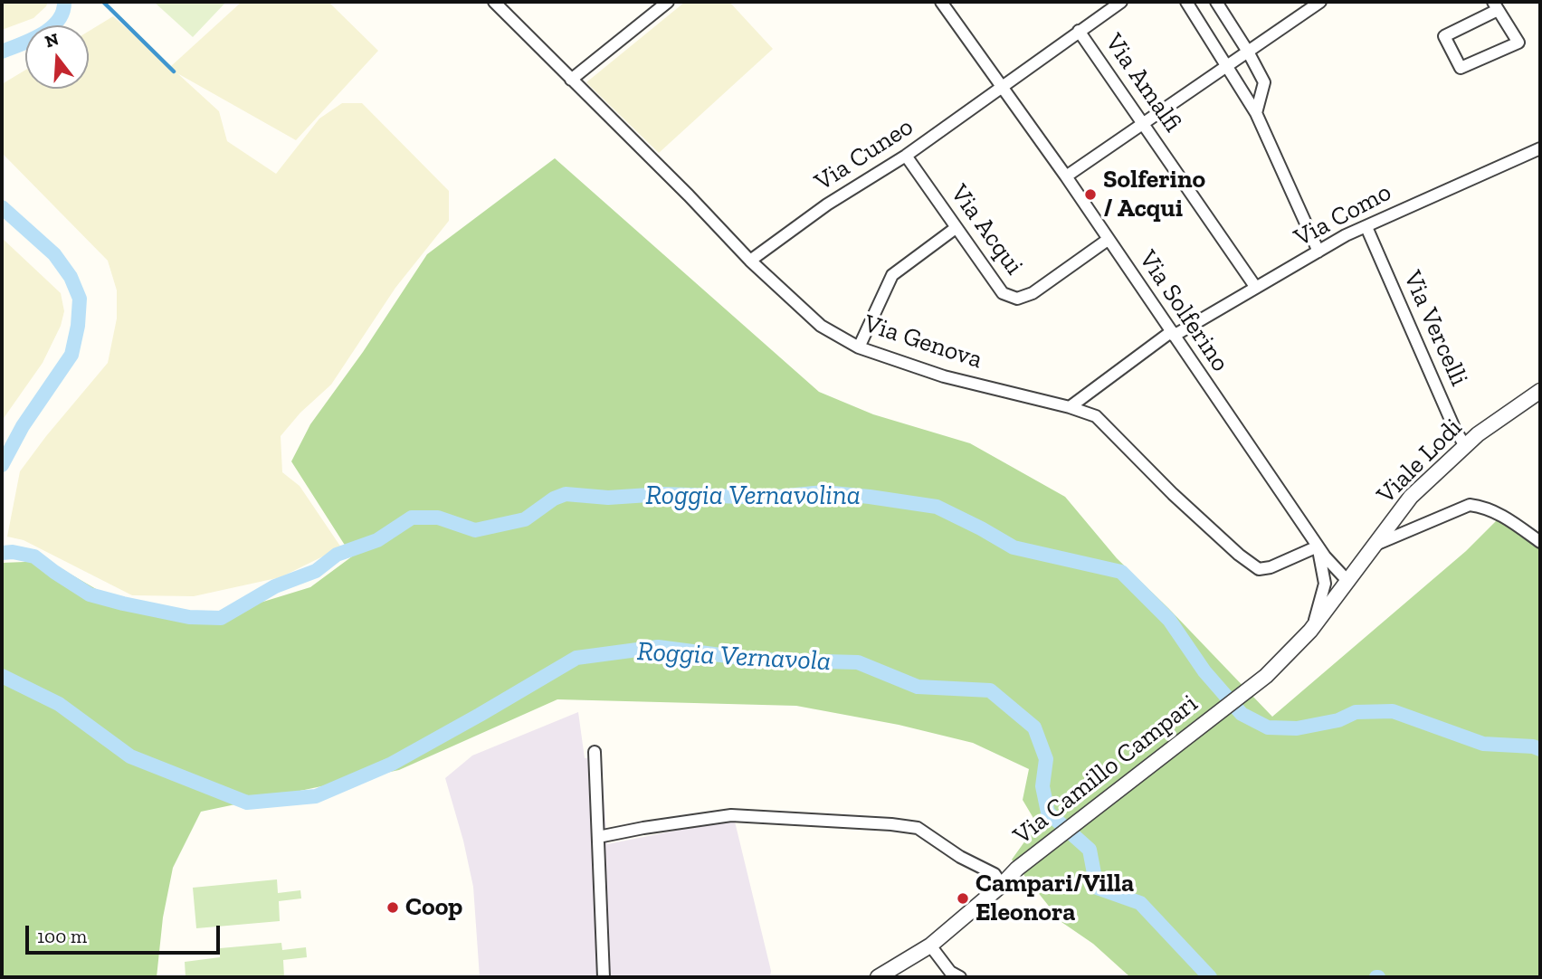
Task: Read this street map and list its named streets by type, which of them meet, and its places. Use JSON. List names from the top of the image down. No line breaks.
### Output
{"streets":{"street":["Via Amalfi","Via Cuneo","Via Como","Via Acqui","Via Solferino","Via Vercelli","Via Genova","Viale Lodi","Via Camillo Campari"]},"crossings":[["Via Amalfi","Via Cuneo"],["Via Amalfi","Via Como"],["Via Cuneo","Via Acqui"],["Via Cuneo","Via Solferino"],["Via Cuneo","Via Genova"],["Via Como","Via Solferino"],["Via Como","Via Vercelli"],["Via Como","Via Genova"],["Via Acqui","Via Solferino"],["Via Solferino","Via Genova"],["Via Solferino","Viale Lodi"],["Via Solferino","Via Camillo Campari"],["Via Vercelli","Viale Lodi"],["Viale Lodi","Via Camillo Campari"]],"water":["Roggia Vernavolina","Roggia Vernavola"],"places":["Solferino / Acqui","Campari/Villa Eleonora","Coop"],"scale_bar":"100 m","north":"top"}
